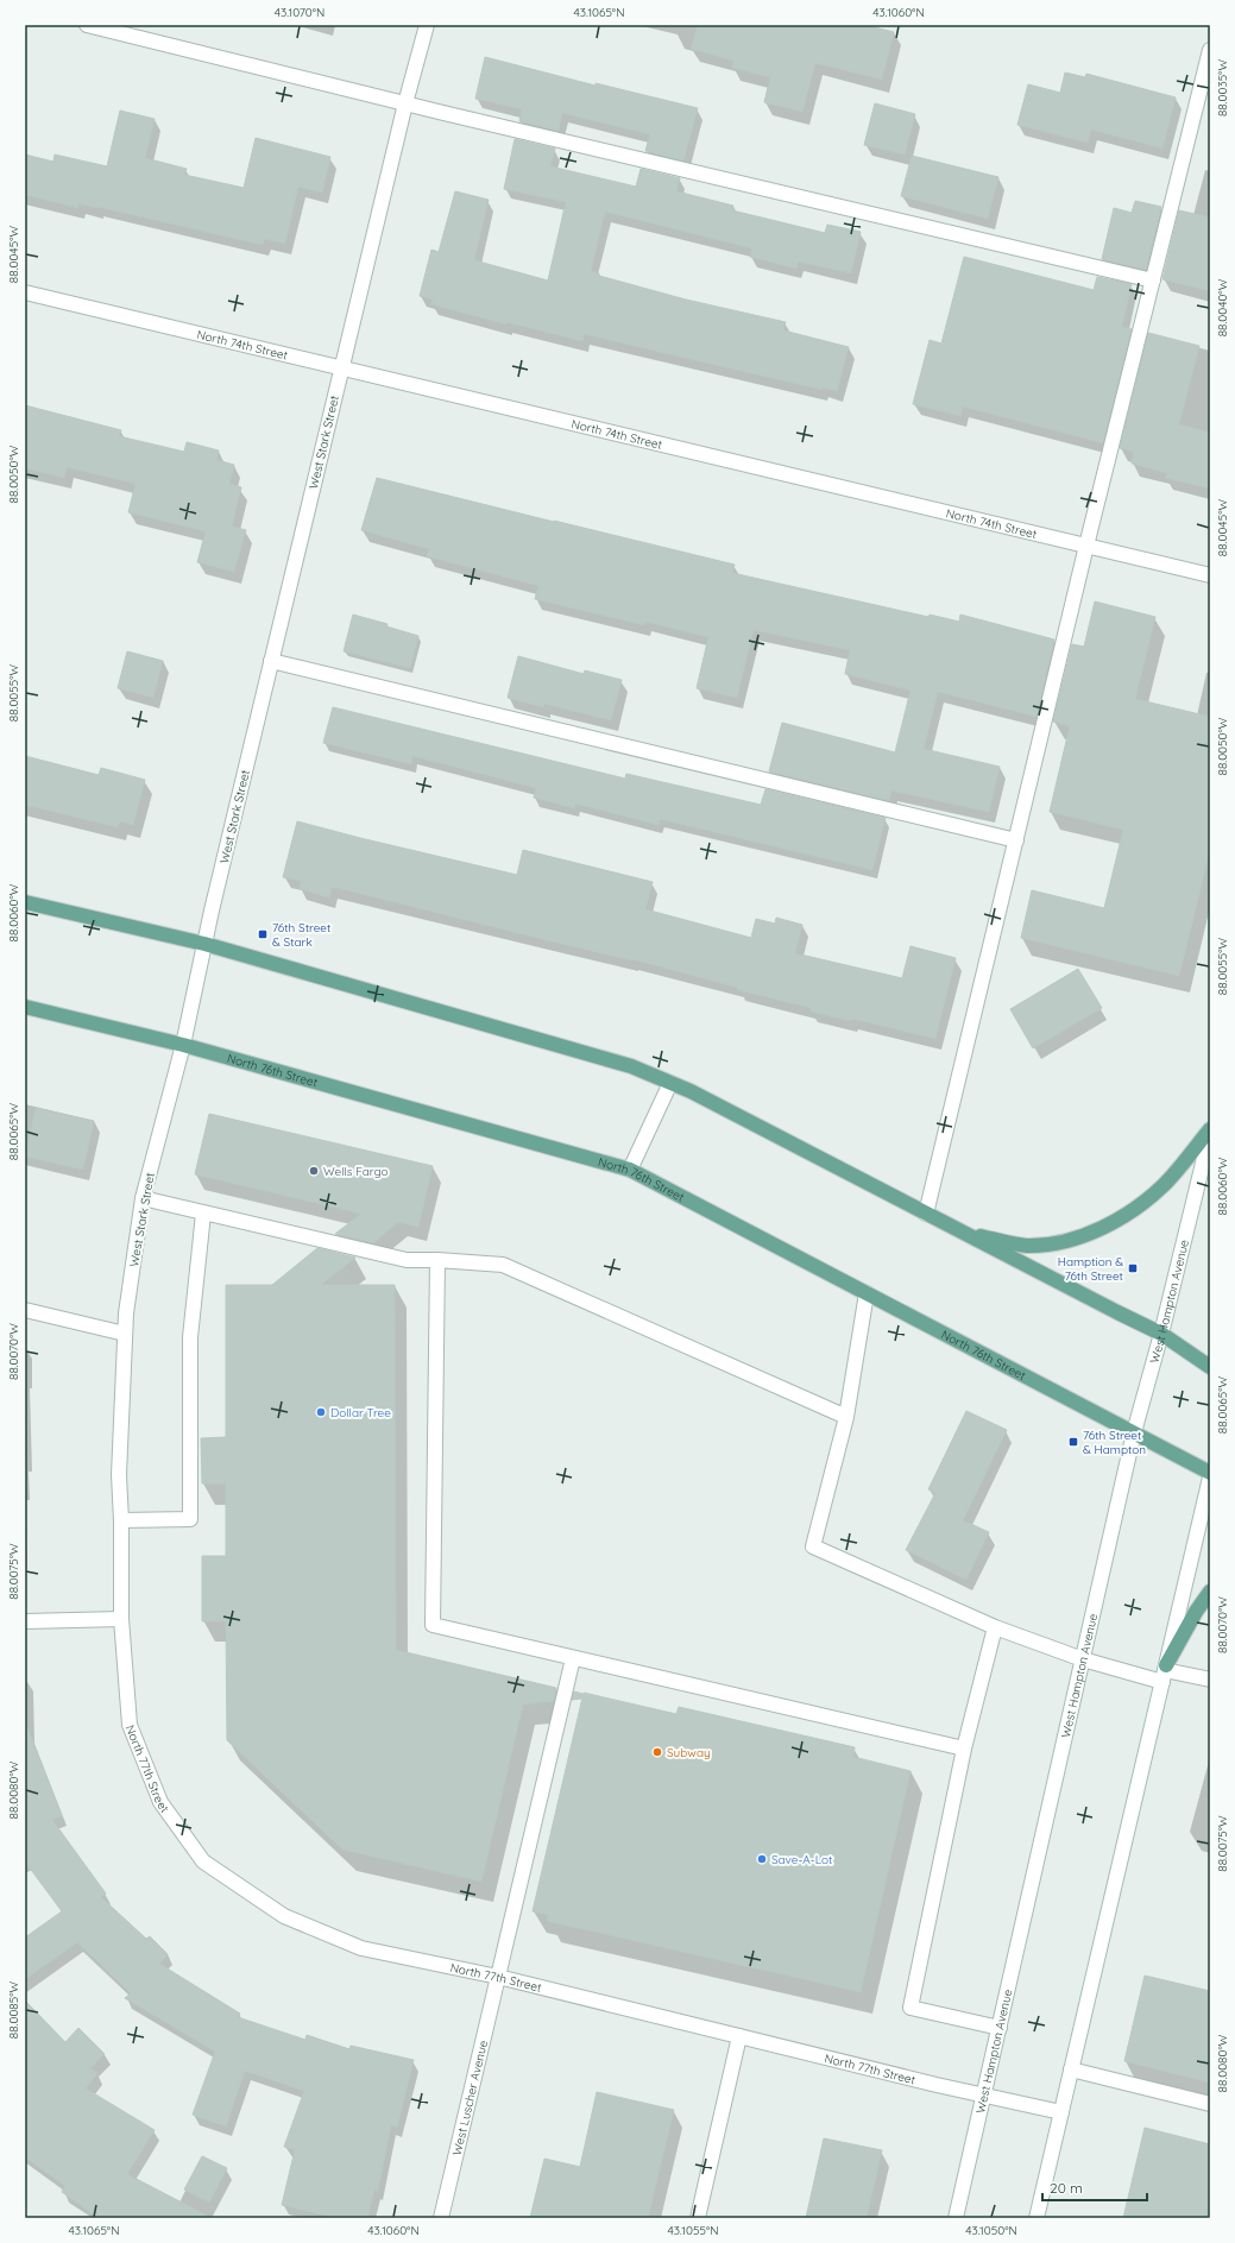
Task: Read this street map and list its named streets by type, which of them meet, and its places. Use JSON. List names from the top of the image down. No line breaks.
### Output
{"streets":{"main road":["North 76th Street"],"street":["North 74th Street","West Stark Street","West Hampton Avenue","North 77th Street","West Luscher Avenue"]},"crossings":[["North 74th Street","West Stark Street"],["West Stark Street","North 76th Street"],["West Stark Street","North 77th Street"],["North 76th Street","West Hampton Avenue"],["West Hampton Avenue","North 77th Street"],["North 77th Street","West Luscher Avenue"]],"places":{"transit":["76th Street & Stark","Hamption & 76th Street","76th Street & Hampton"],"other":["Wells Fargo","Dollar Tree","Subway","Save-A-Lot"]},"scale_bar":"20 m","coordinates":["43.1070°N","43.1065°N","43.1060°N","88.0035°W","88.0045°W","88.0040°W","88.0050°W","88.0055°W","88.0060°W","88.0065°W","88.0070°W","88.0075°W","88.0080°W","88.0085°W","43.1055°N","43.1050°N"]}
